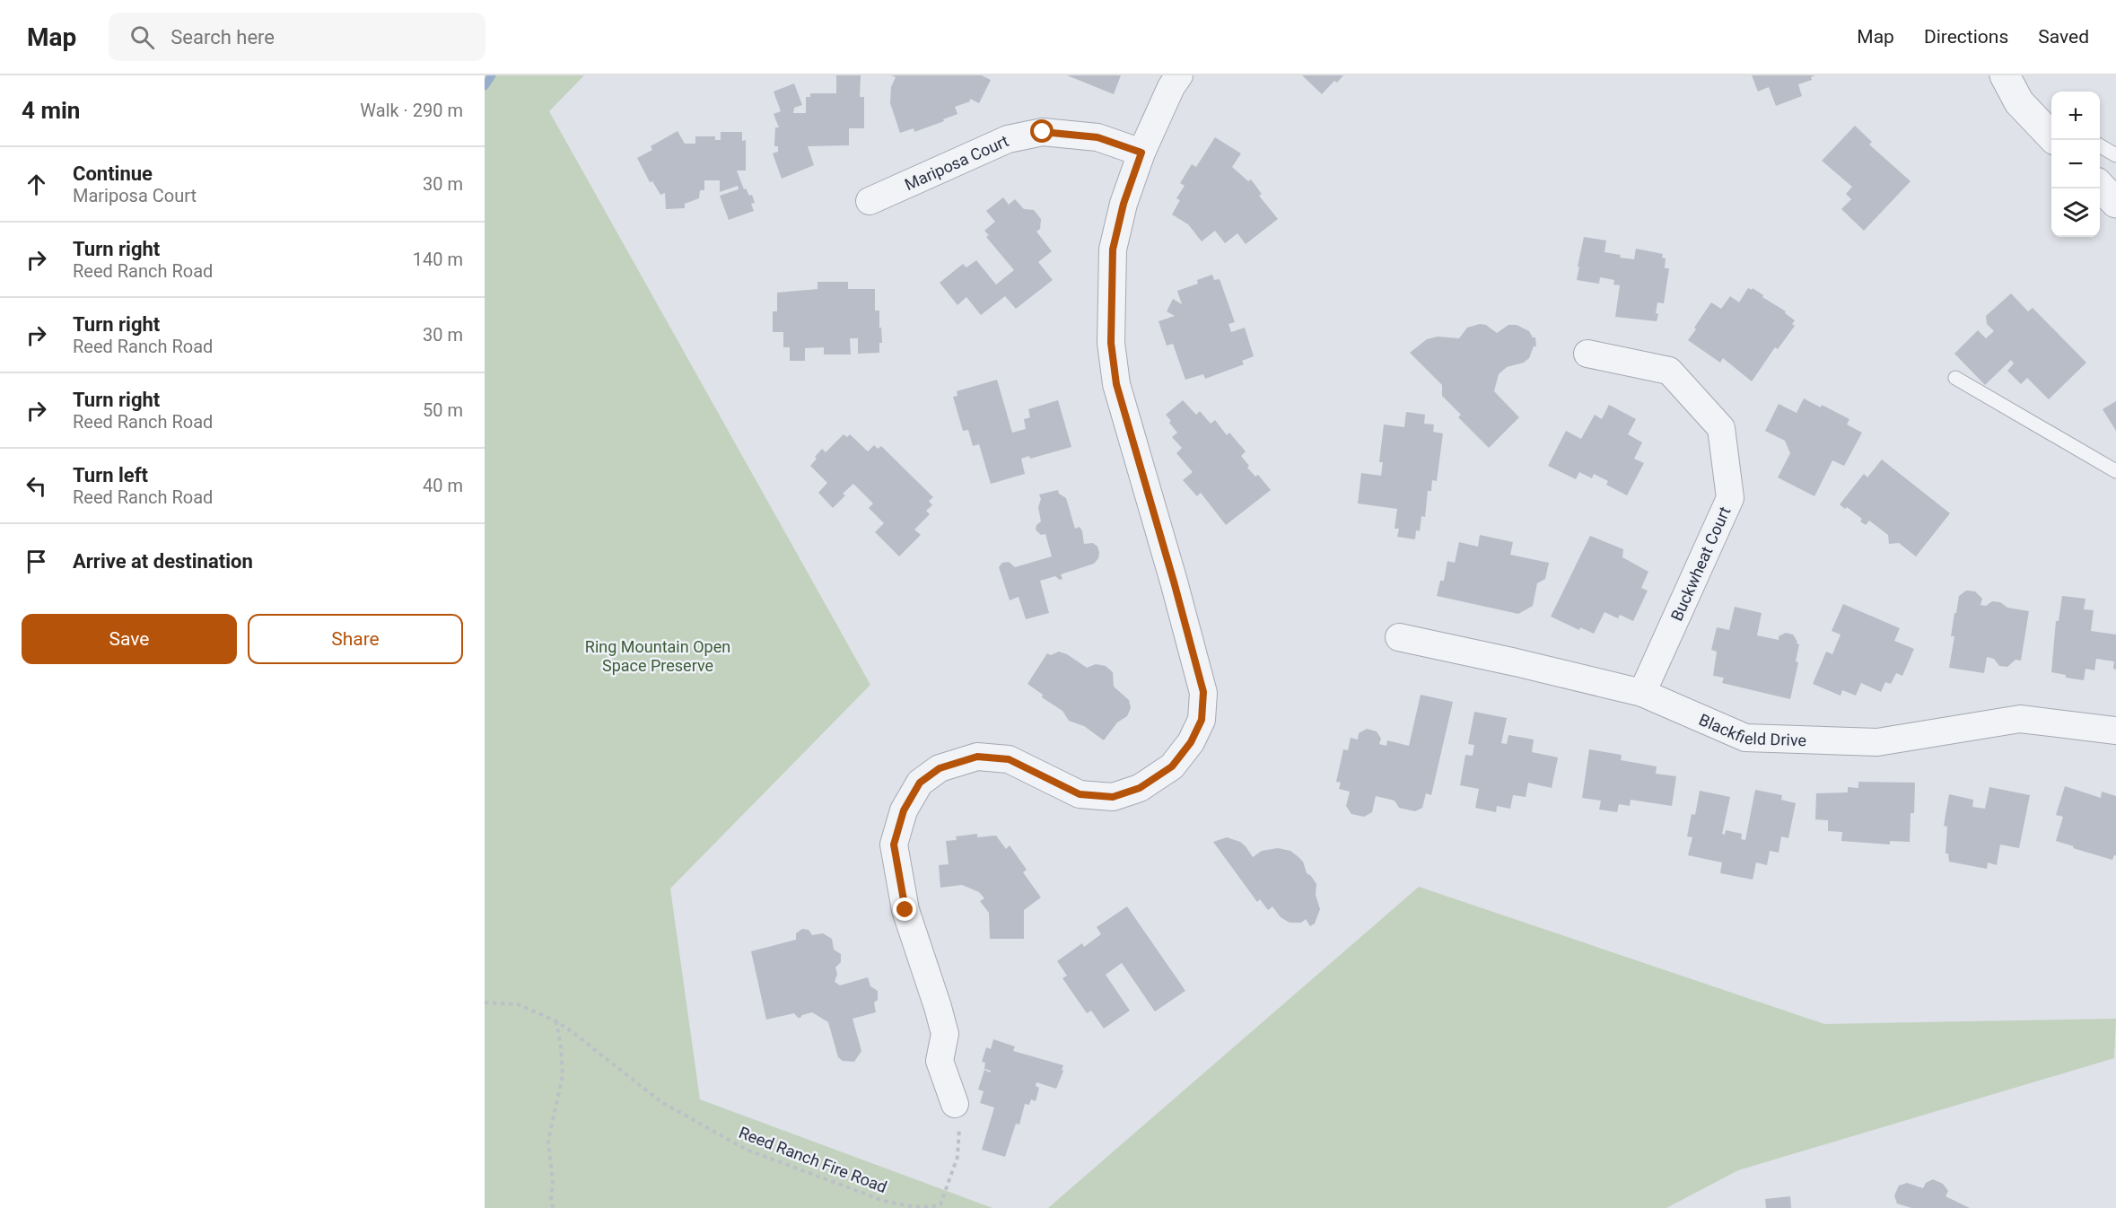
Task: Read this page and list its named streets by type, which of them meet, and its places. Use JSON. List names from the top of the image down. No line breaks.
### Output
{"streets":{"street":["Mariposa Court","Buckwheat Court","Blackfield Drive"],"path":["Reed Ranch Fire Road"]},"crossings":[["Buckwheat Court","Blackfield Drive"]],"parks":["Ring Mountain Open Space Preserve"],"page":{"header":"Map","search":"Search here","nav":["Map","Directions","Saved"],"heading":["4 min","Walk · 290 m"],"map_buttons":["+","−"],"list":[["Continue","Mariposa Court","30 m"],["Turn right","Reed Ranch Road","140 m"],["Turn right","Reed Ranch Road","30 m"],["Turn right","Reed Ranch Road","50 m"],["Turn left","Reed Ranch Road","40 m"],"Arrive at destination"],"buttons":["Save","Share"]}}
